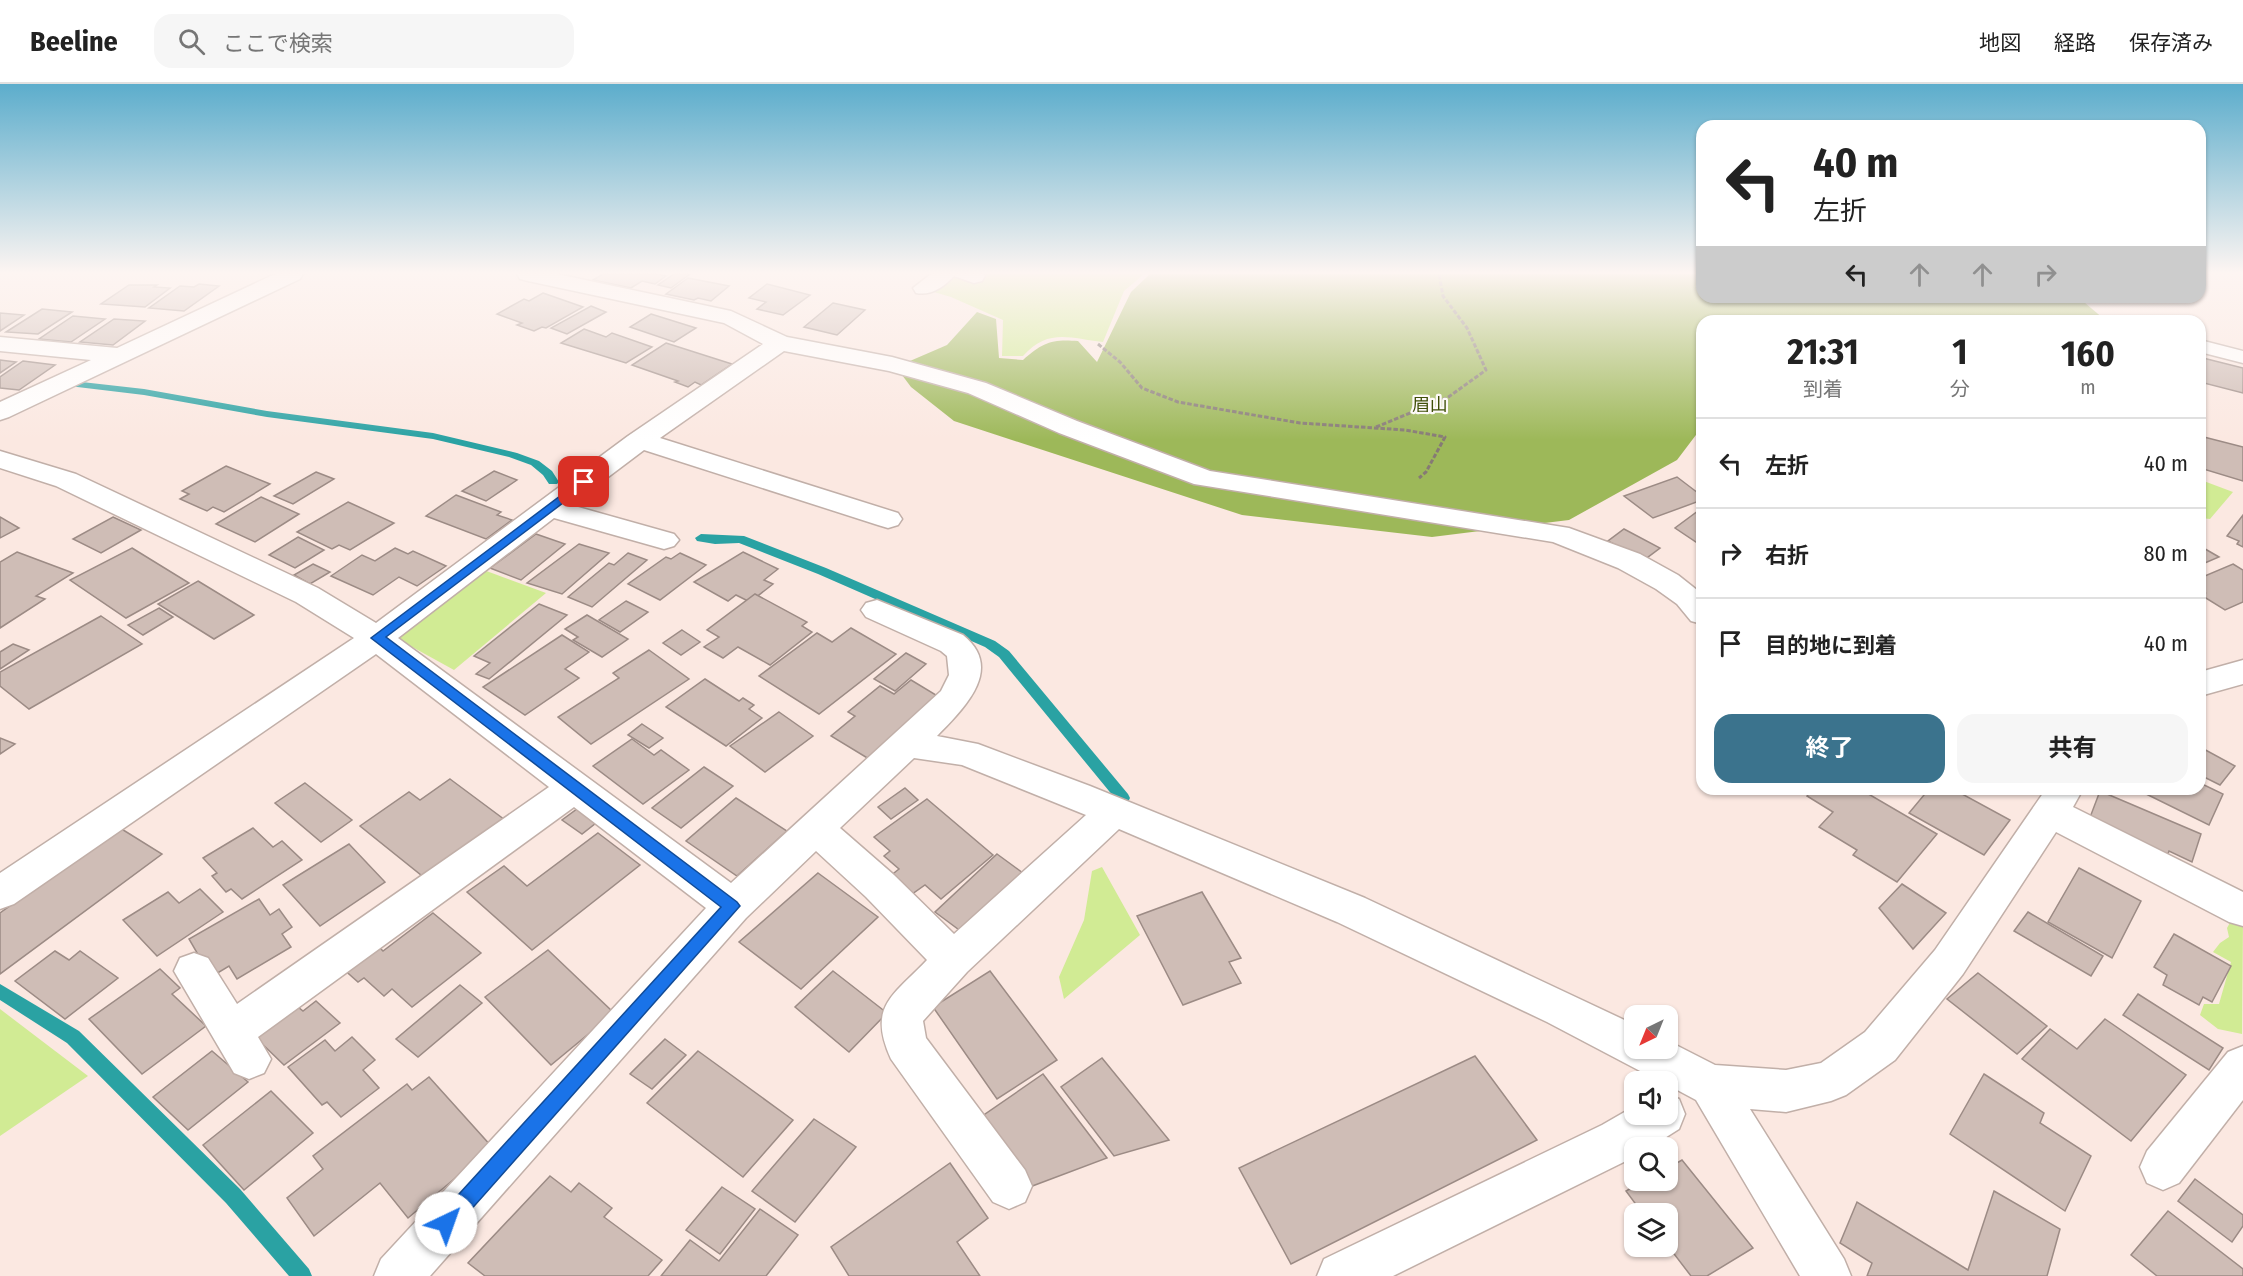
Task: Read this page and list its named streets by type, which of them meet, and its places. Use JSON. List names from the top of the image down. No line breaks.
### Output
{"parks":["眉山"],"north":"bottom left","page":{"header":"Beeline","search":"ここで検索","nav":["地図","経路","保存済み"],"turn":["40 m","左折"],"eta":["21:31","到着","1","分","160","m"],"list":[{"name":"左折","value":"40 m"},{"name":"右折","value":"80 m"},{"name":"目的地に到着","value":"40 m"}],"buttons":["終了","共有"]}}
